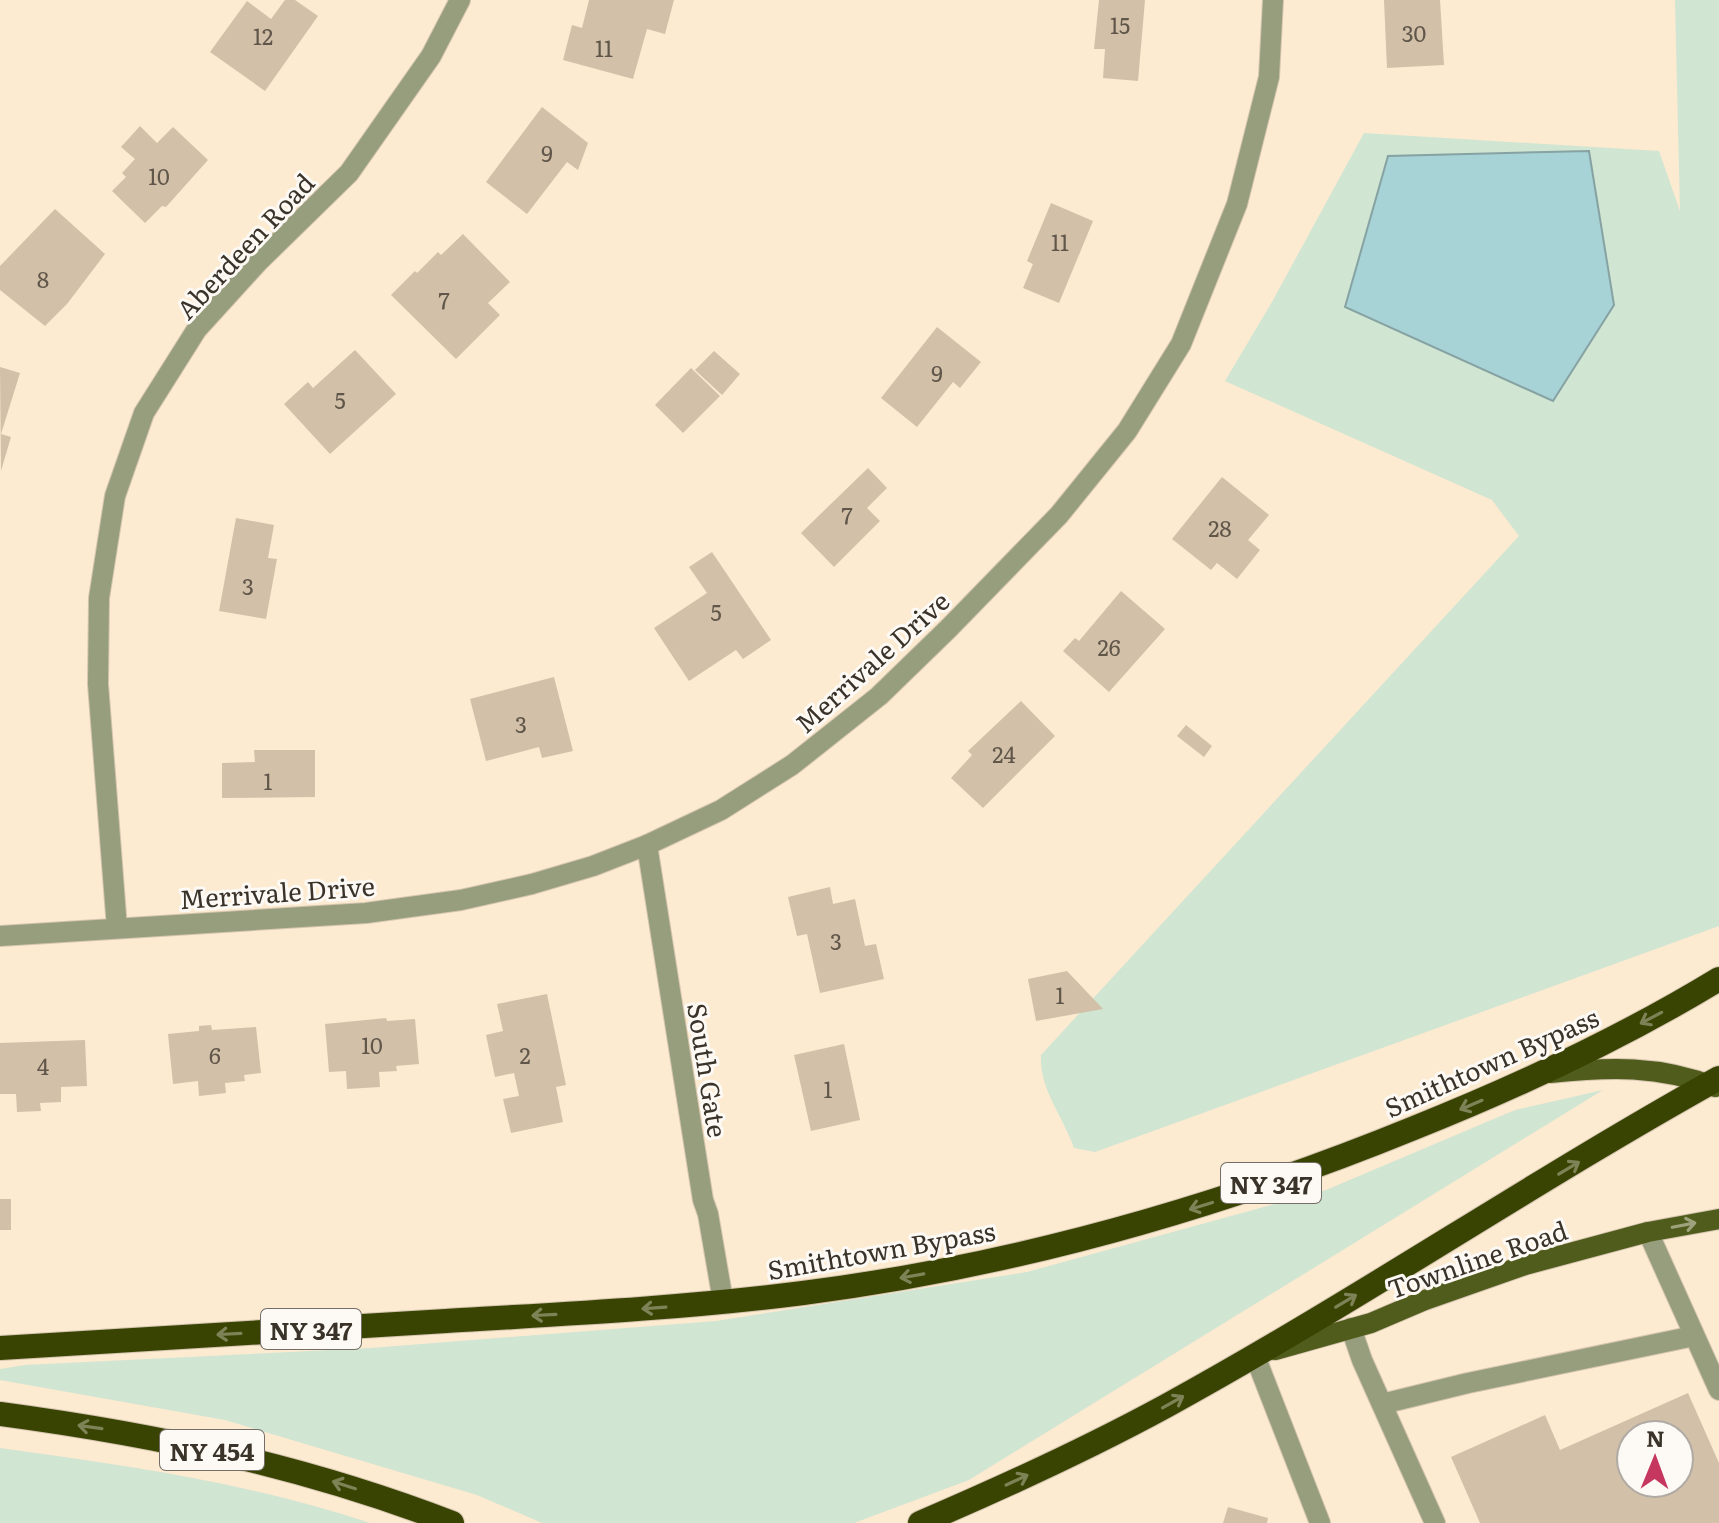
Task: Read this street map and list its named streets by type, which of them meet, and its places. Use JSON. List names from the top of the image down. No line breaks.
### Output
{"streets":{"highway":["Smithtown Bypass","NY 347","NY 454"],"main road":["Townline Road"],"street":["Aberdeen Road","Merrivale Drive","South Gate"]},"crossings":[["Aberdeen Road","Merrivale Drive"],["Merrivale Drive","South Gate"],["Smithtown Bypass","South Gate"]],"house_numbers":["15","30","12","11","9","10","11","8","7","9","5","7","28","3","5","26","3","24","1","3","1","10","6","2","4","1"],"north":"top"}
